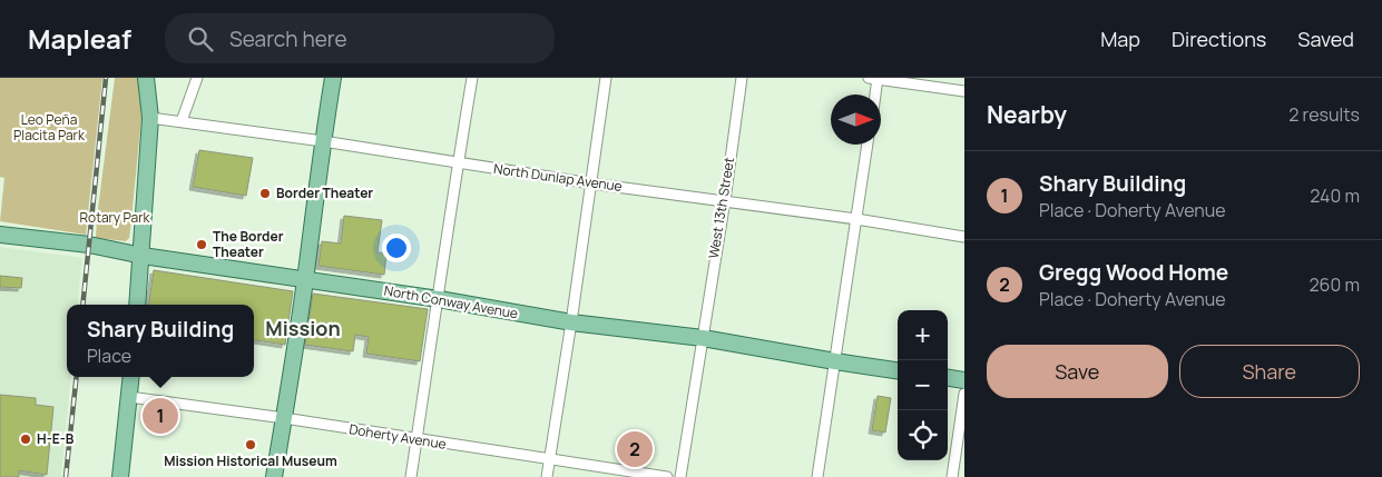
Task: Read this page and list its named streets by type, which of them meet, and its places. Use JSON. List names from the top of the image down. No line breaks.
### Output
{"streets":{"main road":["North Conway Avenue"],"street":["North Dunlap Avenue","West 13th Street","Doherty Avenue"]},"crossings":[["North Dunlap Avenue","West 13th Street"],["West 13th Street","North Conway Avenue"]],"districts":["Mission"],"parks":["Leo Peña Placita Park","Rotary Park"],"places":["Border Theater","The Border Theater","H-E-B","Mission Historical Museum"],"north":"right","page":{"header":"Mapleaf","search":"Search here","nav":["Map","Directions","Saved"],"heading":["Nearby","2 results"],"list":[{"mark":"1","name":"Shary Building","note":"Place · Doherty Avenue","value":"240 m"},{"mark":"2","name":"Gregg Wood Home","note":"Place · Doherty Avenue","value":"260 m"}],"popup":["Shary Building","Place"],"map_buttons":["+","−"],"buttons":["Save","Share"],"pins":["1","2"]}}
